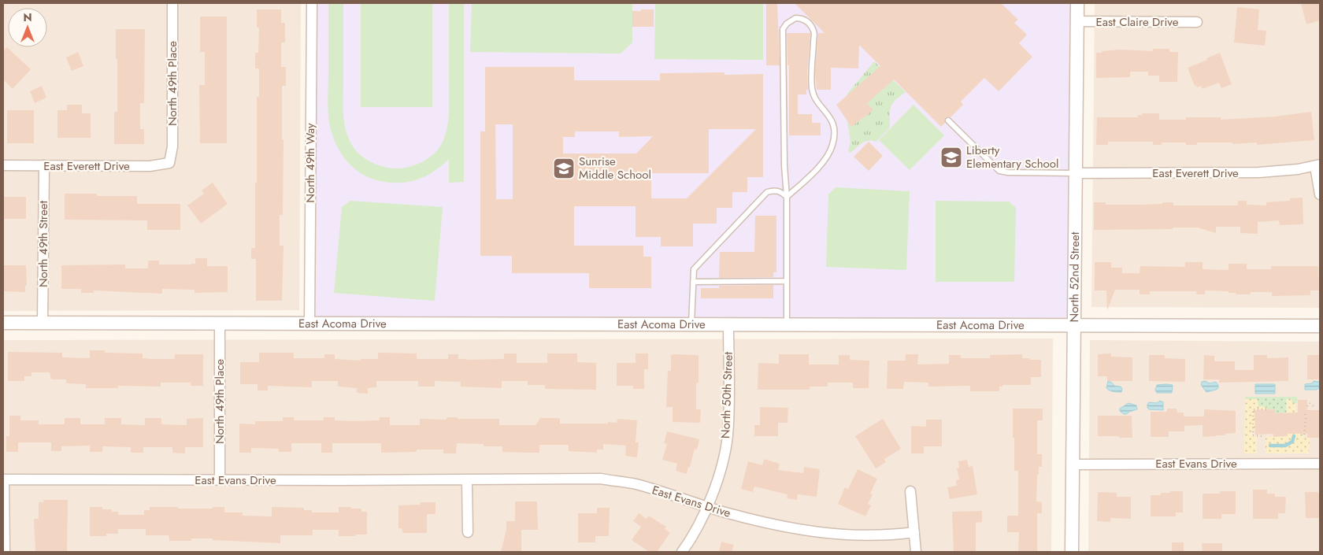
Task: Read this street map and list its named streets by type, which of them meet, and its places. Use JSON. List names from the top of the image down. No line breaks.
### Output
{"streets":{"street":["East Claire Drive","North 49th Place","North 49th Way","East Everett Drive","North 49th Street","North 52nd Street","East Acoma Drive","North 50th Street","East Evans Drive"]},"crossings":[["East Claire Drive","North 52nd Street"],["North 49th Place","East Everett Drive"],["North 49th Place","East Acoma Drive"],["North 49th Place","East Evans Drive"],["North 49th Way","East Acoma Drive"],["East Everett Drive","North 49th Street"],["East Everett Drive","North 52nd Street"],["North 49th Street","East Acoma Drive"],["North 52nd Street","East Acoma Drive"],["North 52nd Street","East Evans Drive"],["East Acoma Drive","North 50th Street"],["North 50th Street","East Evans Drive"]],"places":{"school or university":["Liberty Elementary School","Sunrise Middle School"]},"north":"top"}
